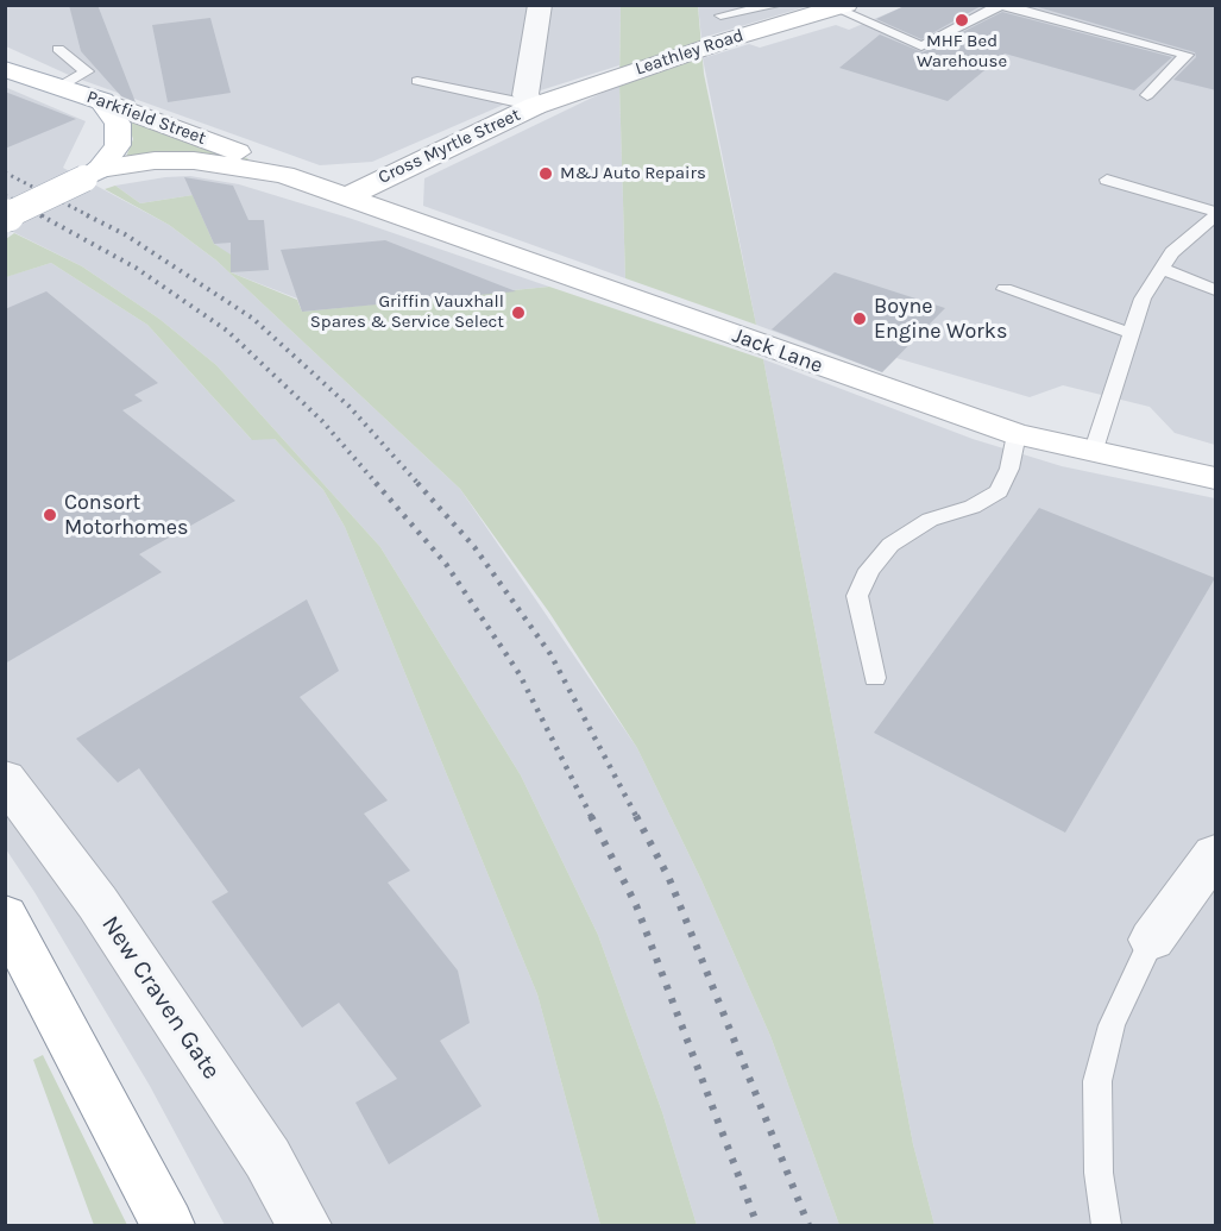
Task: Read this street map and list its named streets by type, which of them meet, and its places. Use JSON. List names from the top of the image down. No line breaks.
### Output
{"streets":{"main road":["Leathley Road","Parkfield Street","Cross Myrtle Street","Jack Lane"],"street":["New Craven Gate"]},"crossings":[["Leathley Road","Cross Myrtle Street"],["Parkfield Street","Cross Myrtle Street"],["Parkfield Street","Jack Lane"],["Cross Myrtle Street","Jack Lane"]],"places":["MHF Bed Warehouse","M&J Auto Repairs","Griffin Vauxhall Spares & Service Select","Boyne Engine Works","Consort Motorhomes"]}
